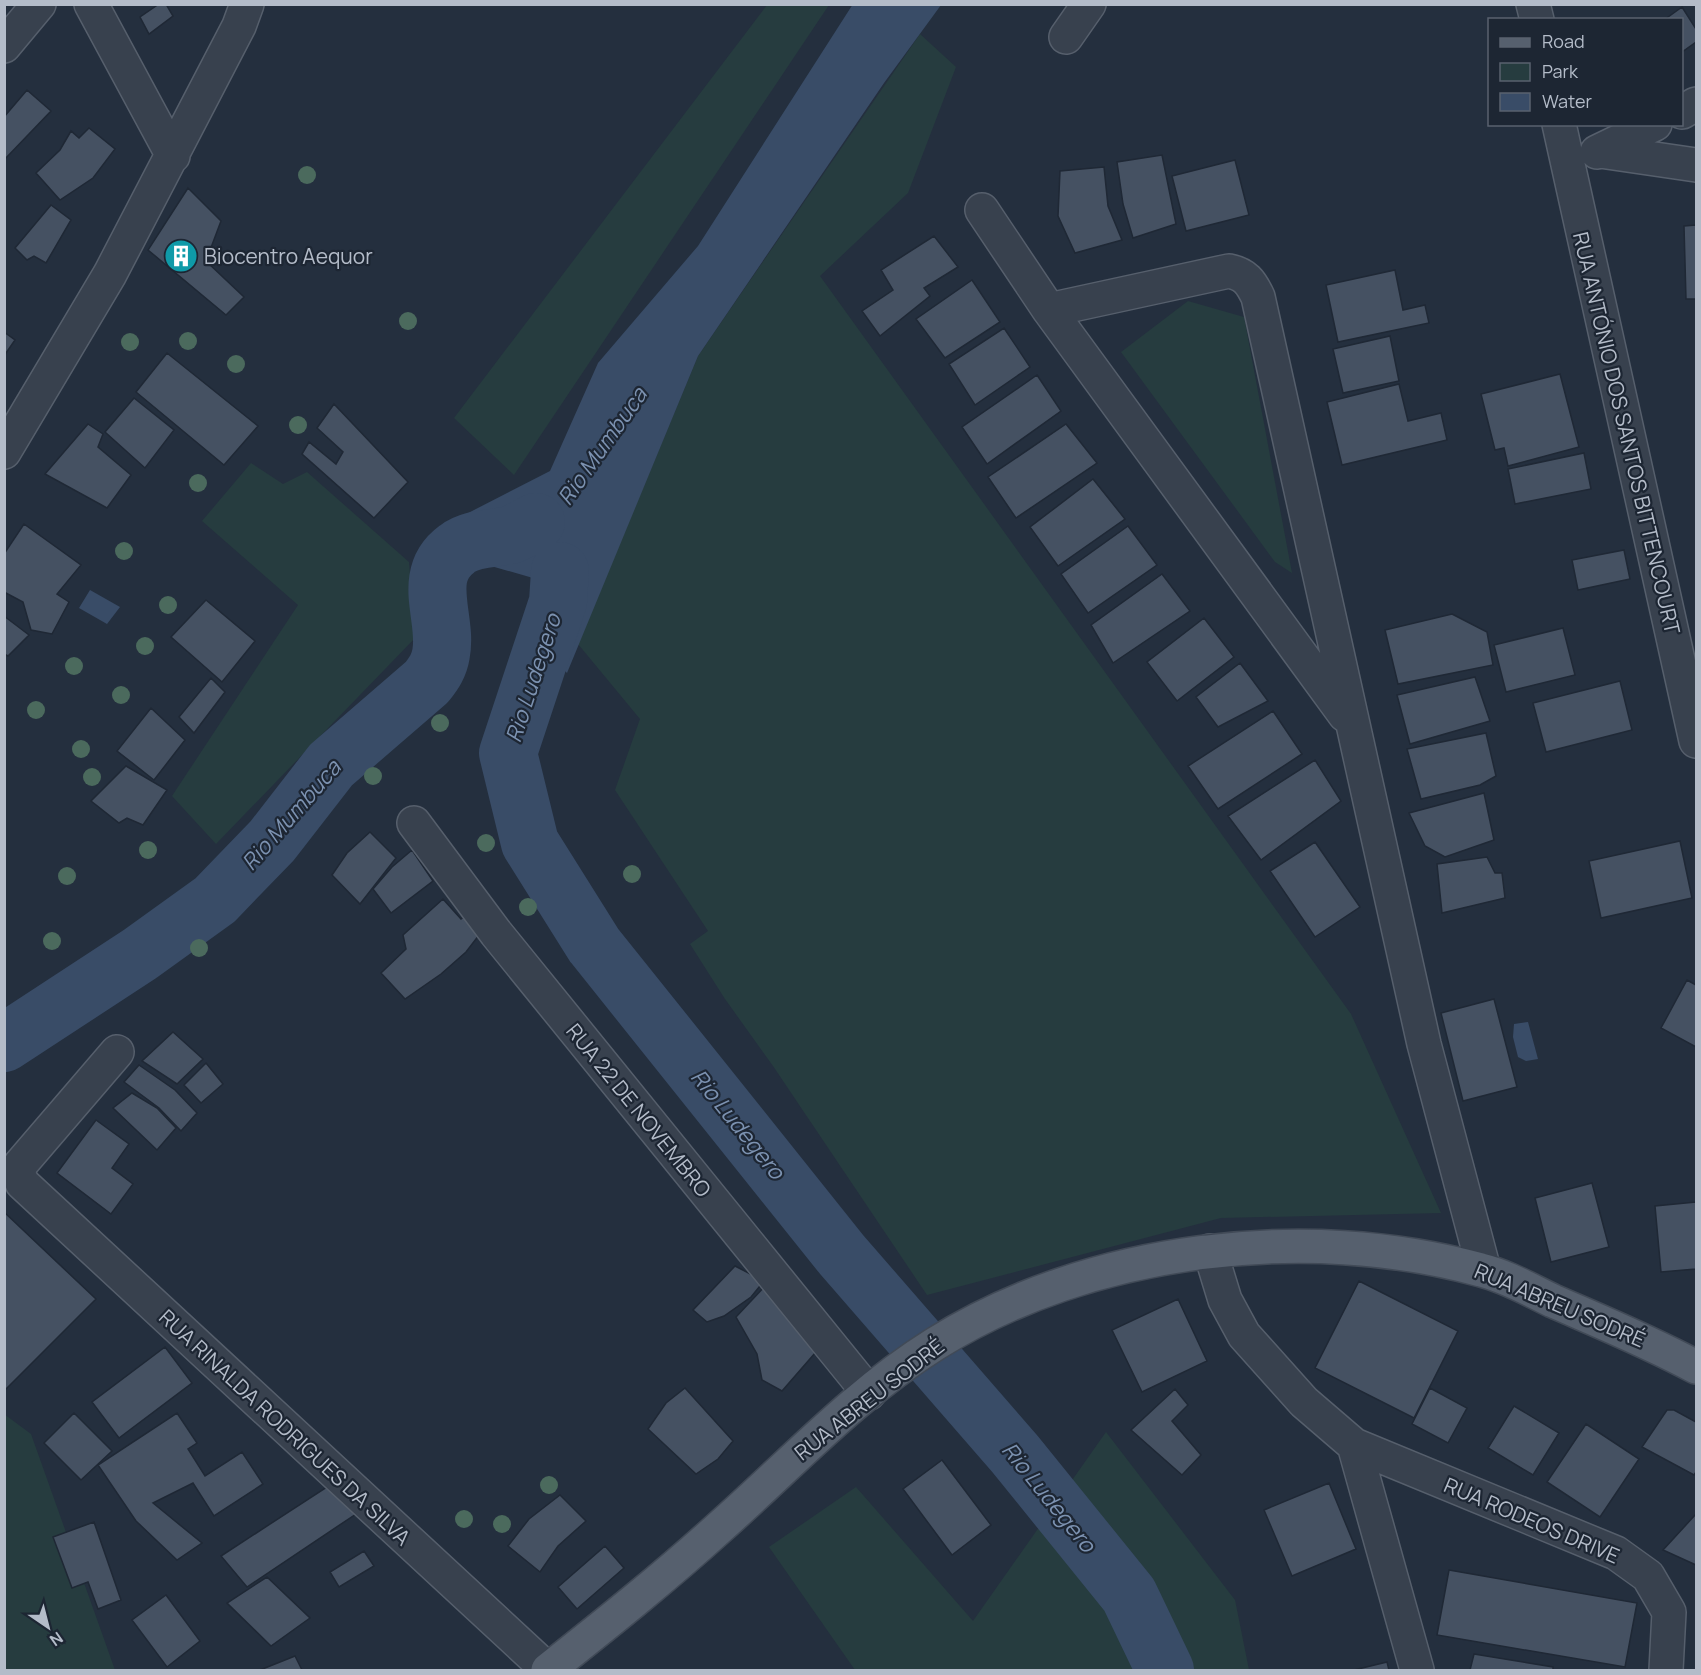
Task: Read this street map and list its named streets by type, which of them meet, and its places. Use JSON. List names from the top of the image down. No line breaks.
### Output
{"streets":{"main road":["RUA ABREU SODRÉ"],"street":["RUA ANTÓNIO DOS SANTOS BITTENCOURT","RUA 22 DE NOVEMBRO","RUA RINALDA RODRIGUES DA SILVA","RUA RODEOS DRIVE"]},"crossings":[["RUA 22 DE NOVEMBRO","RUA ABREU SODRÉ"],["RUA ABREU SODRÉ","RUA RINALDA RODRIGUES DA SILVA"],["RUA ABREU SODRÉ","RUA RODEOS DRIVE"]],"water":["Rio Mumbuca","Rio Ludegero"],"places":{"building":["Biocentro Aequor"]},"legend":["Road","Park","Water"],"north":"bottom right"}
